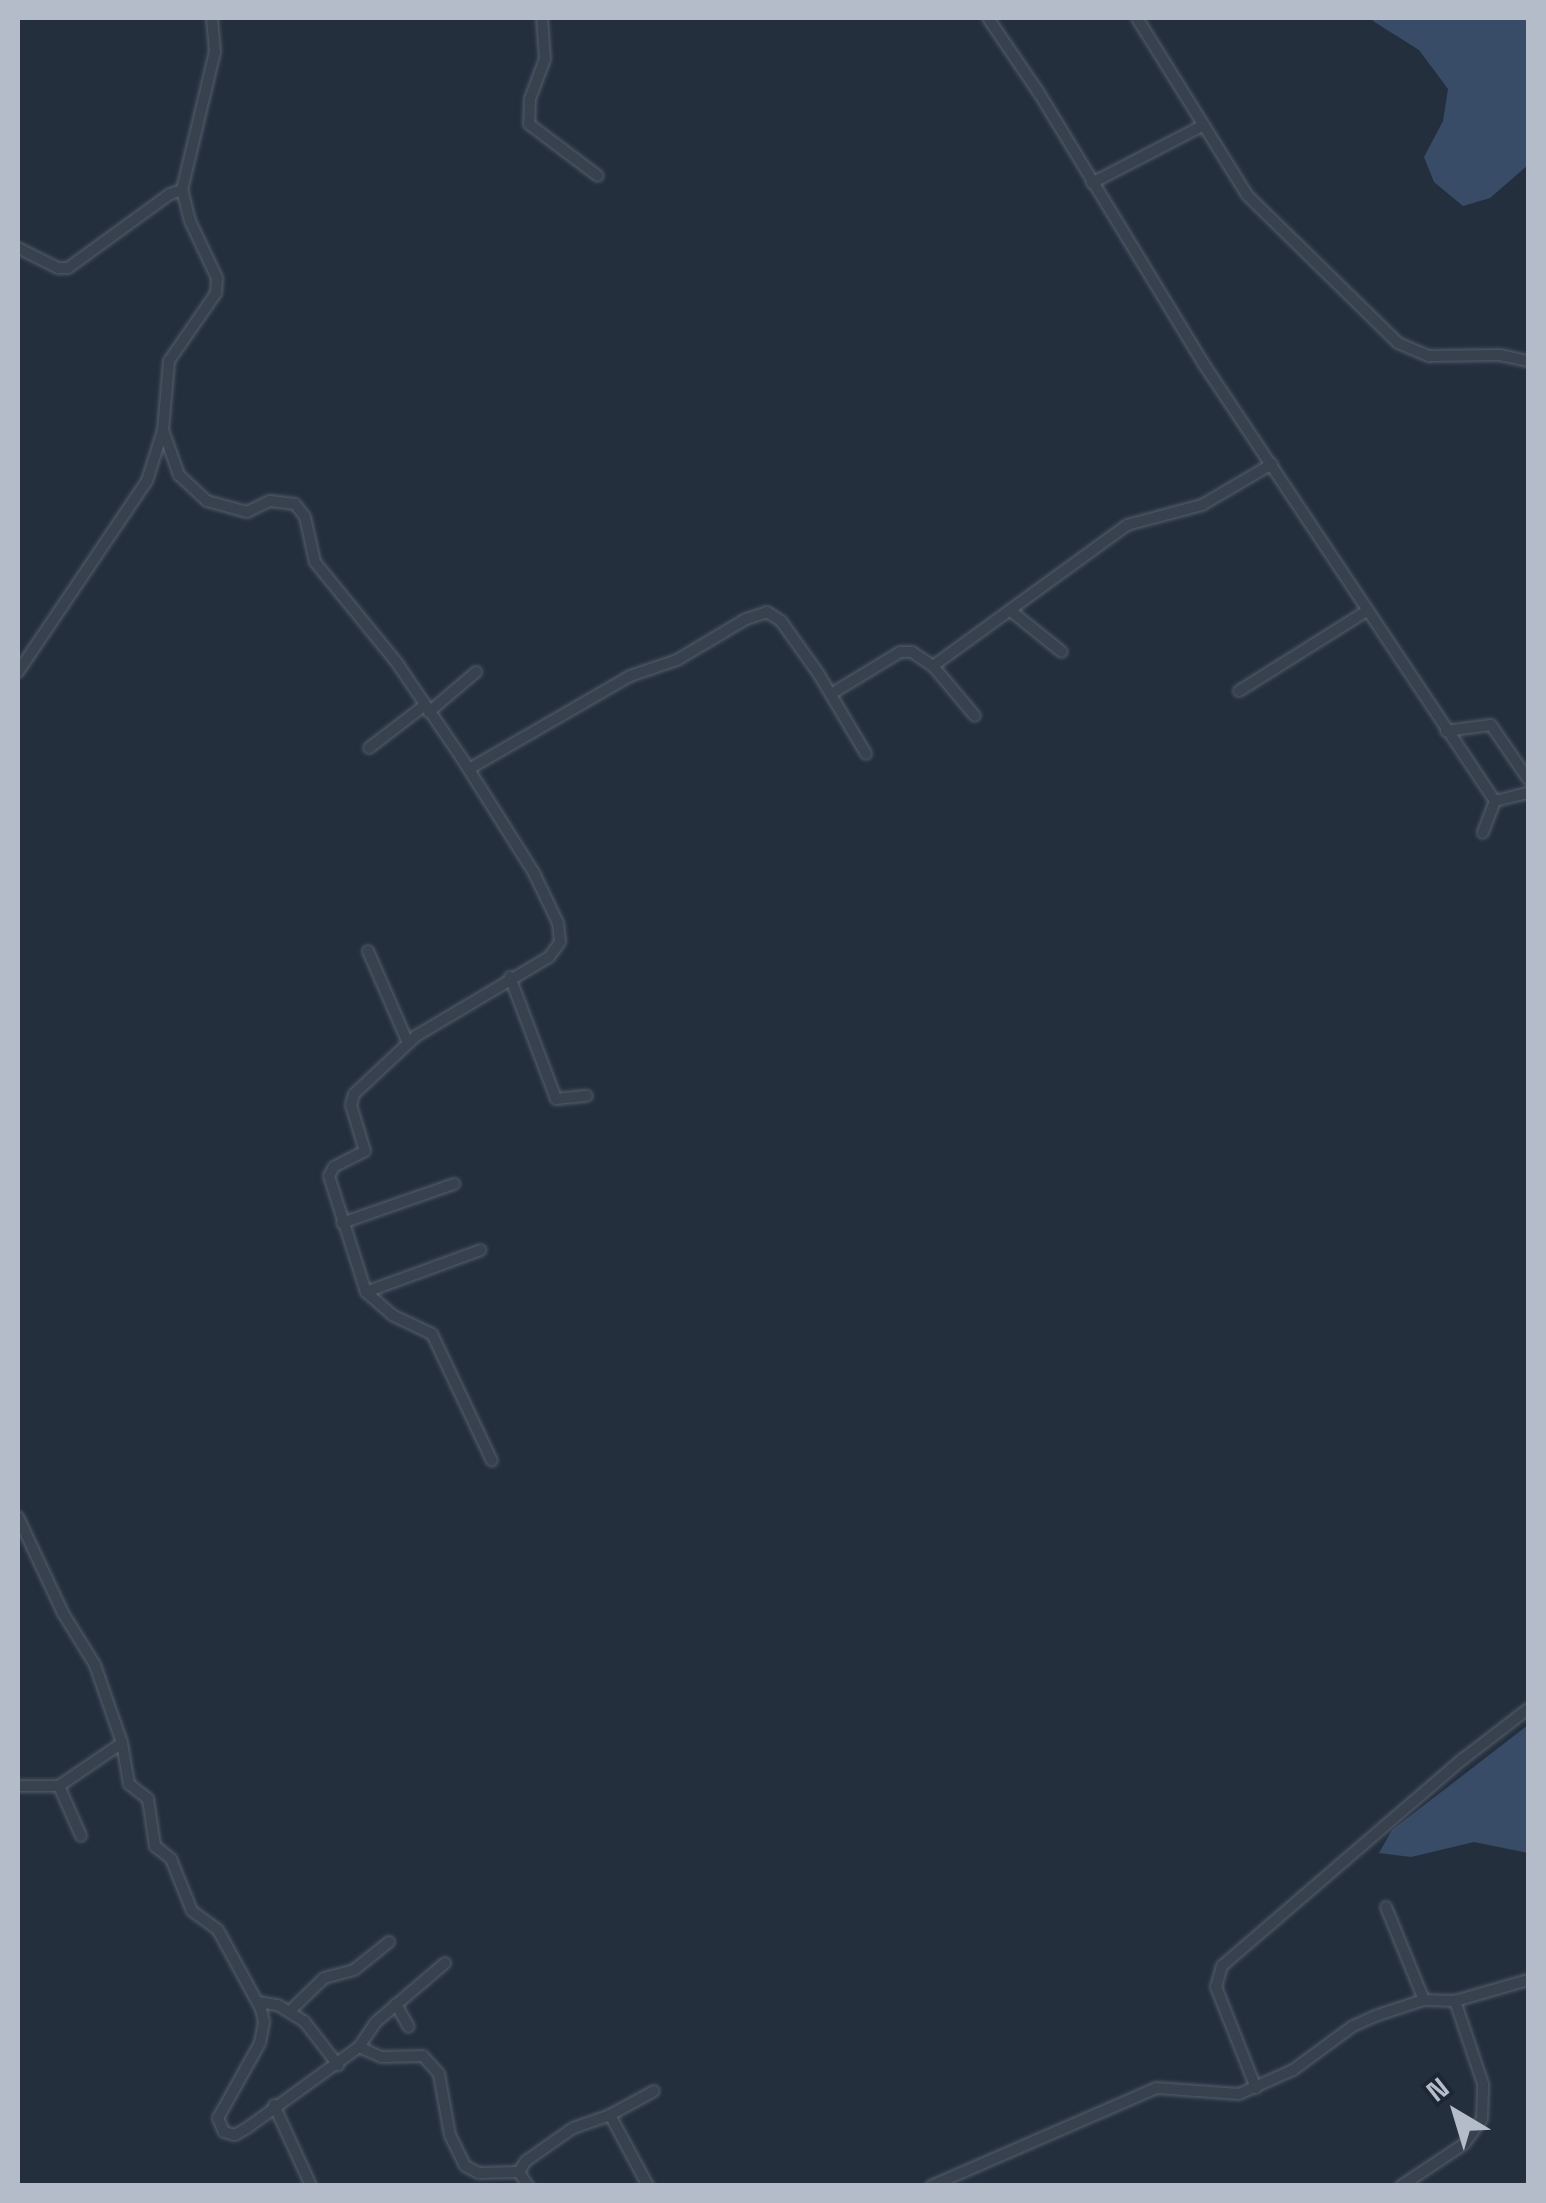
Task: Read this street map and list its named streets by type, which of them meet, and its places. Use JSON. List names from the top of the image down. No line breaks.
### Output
{"north":"top left"}
